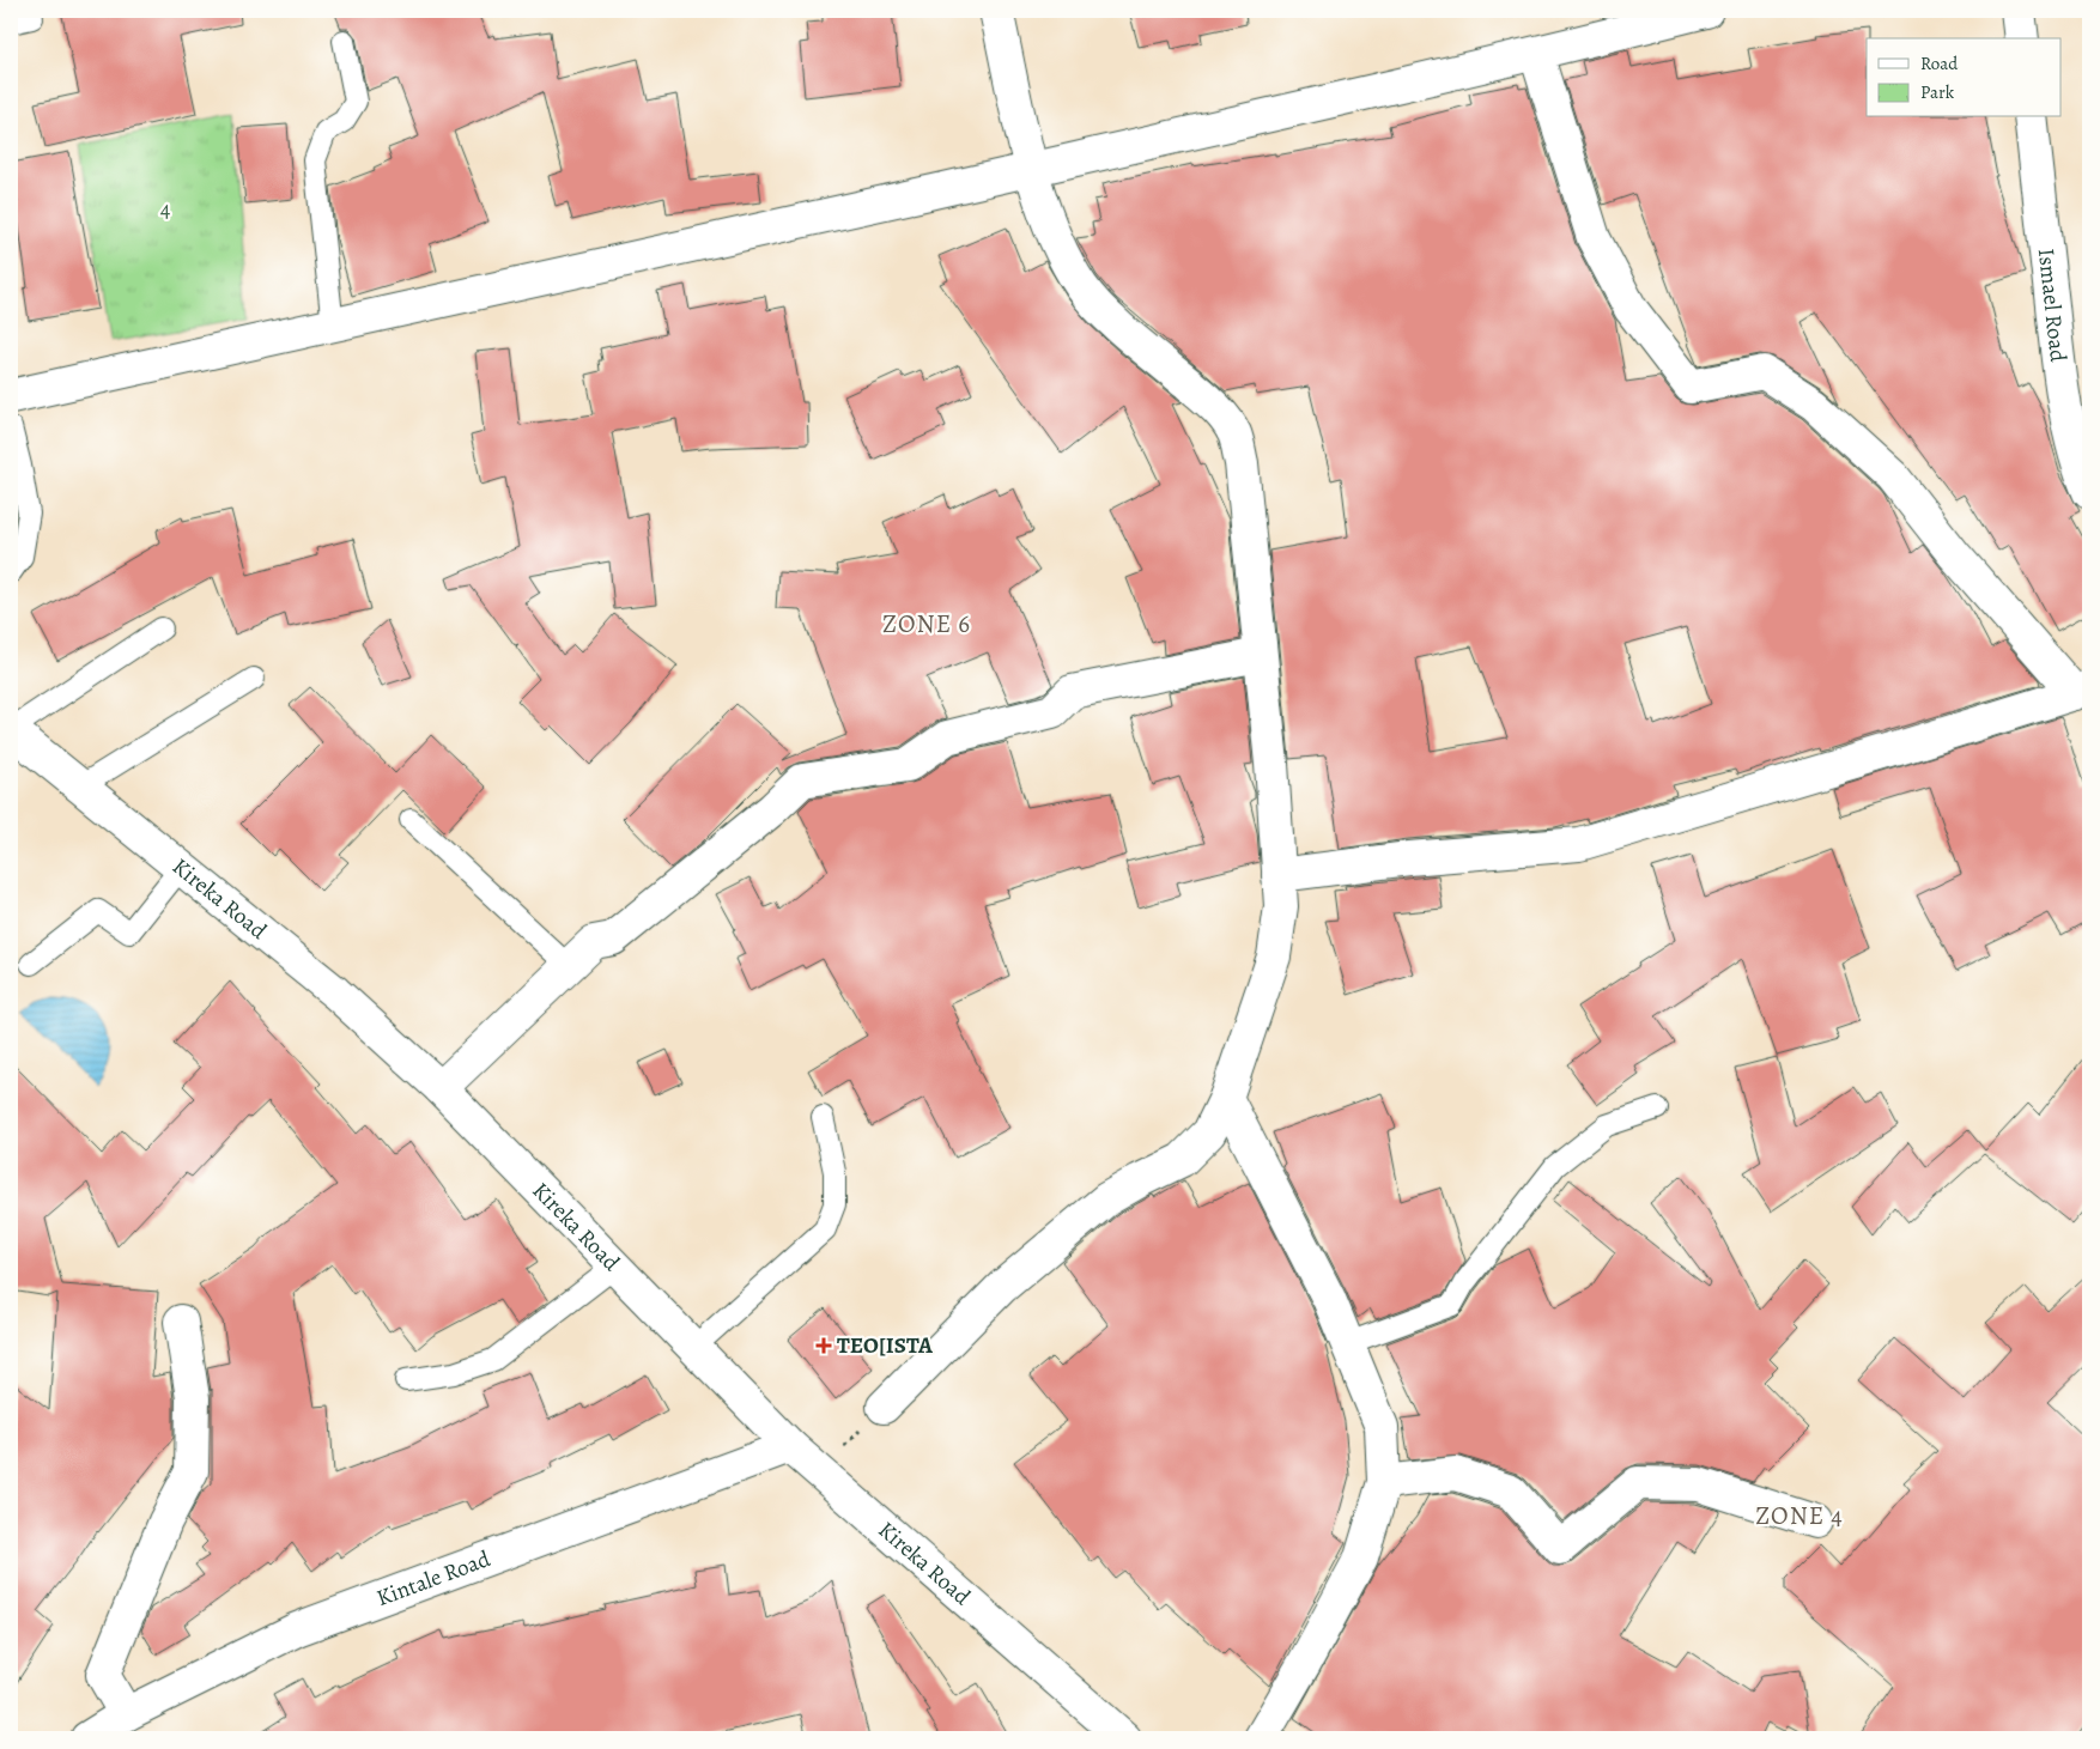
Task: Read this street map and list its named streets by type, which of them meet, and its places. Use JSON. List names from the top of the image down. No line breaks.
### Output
{"streets":{"street":["Ismael Road","Kireka Road","Kintale Road"]},"crossings":[["Kireka Road","Kintale Road"]],"districts":["ZONE 6","ZONE 4"],"parks":["4"],"places":{"health":["TEO[ISTA"]},"legend":["Road","Park"]}
